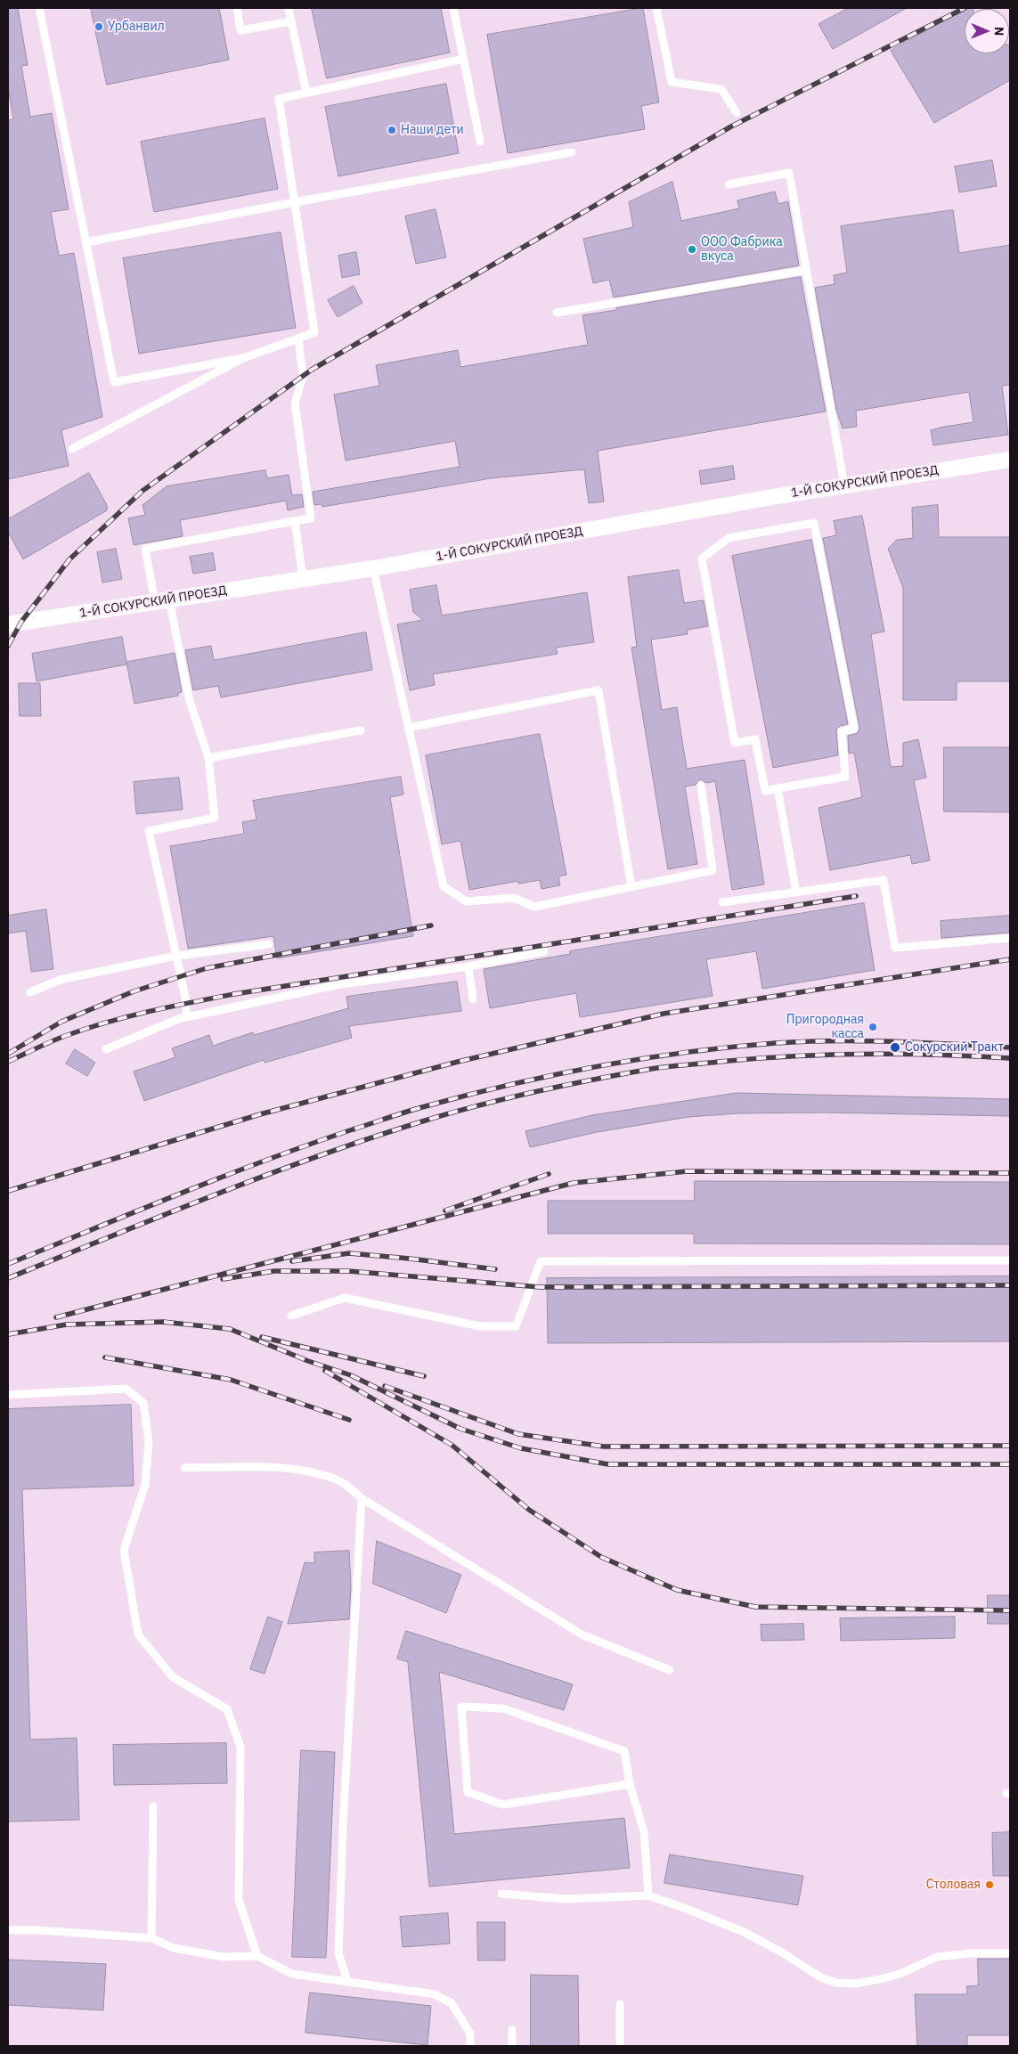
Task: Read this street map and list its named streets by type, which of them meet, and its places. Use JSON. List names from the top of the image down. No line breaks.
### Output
{"streets":{"street":["1-Й СОКУРСКИЙ ПРОЕЗД"]},"places":["Урбанвил","Наши дети","ООО Фабрика вкуса","Пригородная касса","Сокурский Тракт","Cтоловая"],"north":"right"}
